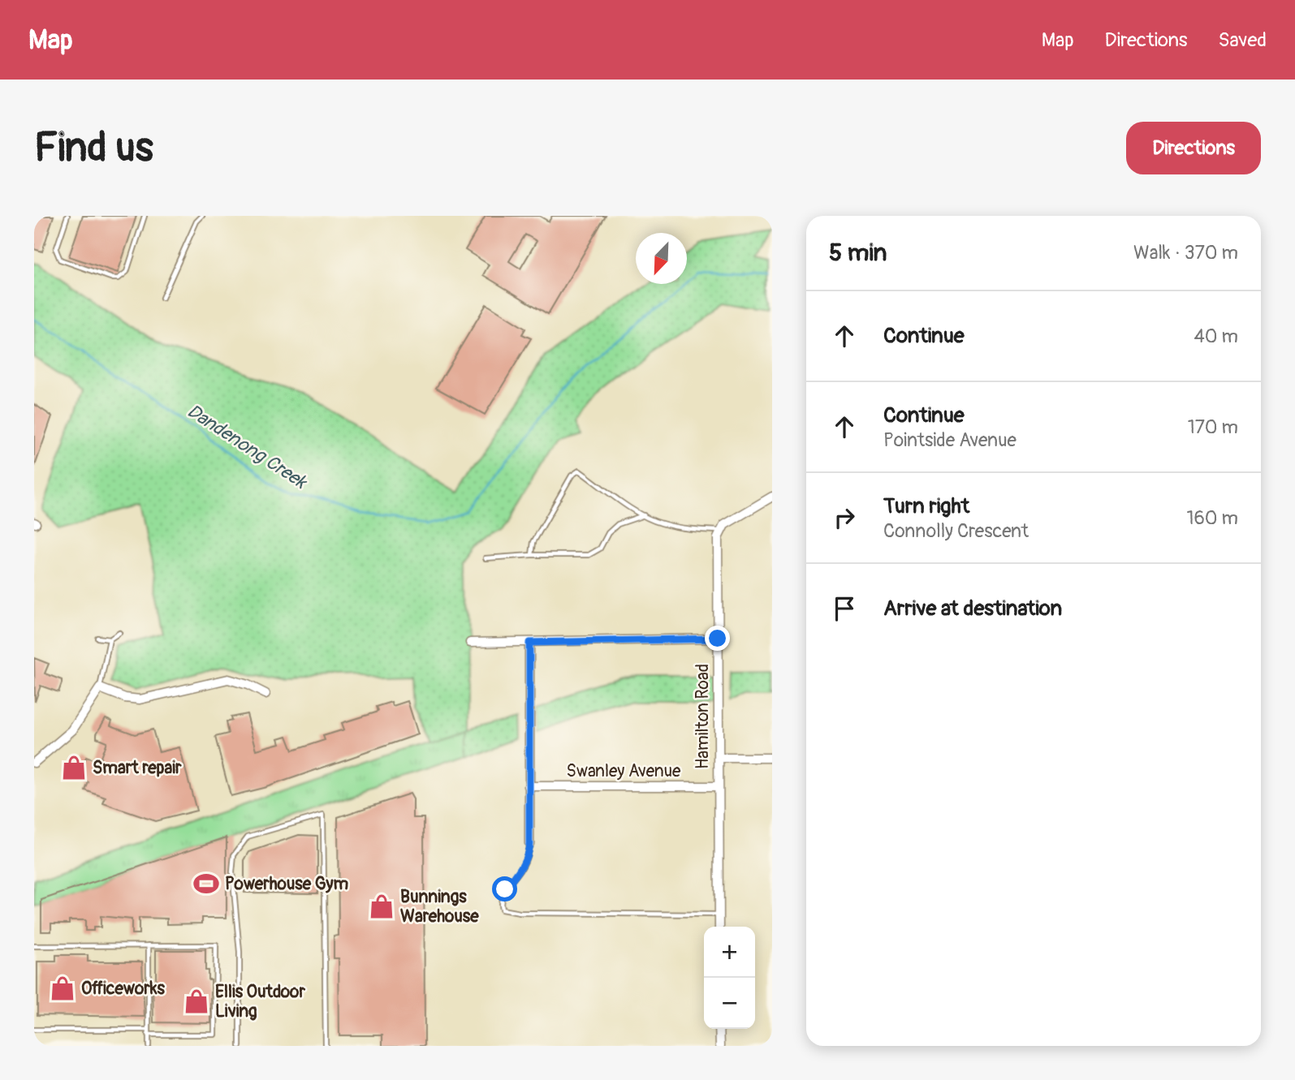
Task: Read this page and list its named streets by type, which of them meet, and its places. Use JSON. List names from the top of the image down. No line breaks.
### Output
{"streets":{"street":["Hamilton Road","Swanley Avenue"]},"crossings":[["Hamilton Road","Swanley Avenue"]],"water":["Dandenong Creek"],"places":{"shop":["Smart repair","Bunnings Warehouse","Officeworks","Ellis Outdoor Living"],"sports":["Powerhouse Gym"]},"north":"bottom left","page":{"header":"Map","nav":["Map","Directions","Saved"],"buttons":"Directions","title":"Find us","heading":["5 min","Walk · 370 m"],"list":[["Continue","40 m"],["Continue","Pointside Avenue","170 m"],["Turn right","Connolly Crescent","160 m"],"Arrive at destination"],"map_buttons":["+","−"]}}
